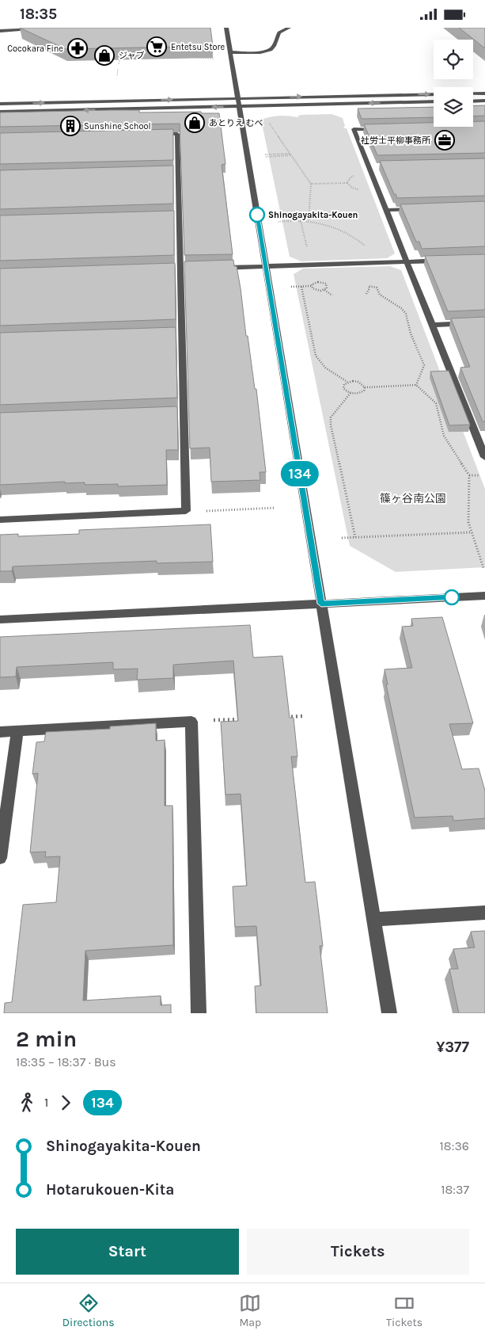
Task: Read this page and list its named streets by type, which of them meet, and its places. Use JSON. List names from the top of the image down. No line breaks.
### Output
{"parks":["篠ヶ谷南公園"],"places":{"supermarket":["Entetsu Store"],"pharmacy":["Cocokara Fine"],"shop":["ジャブ","あとりえ むべ"],"building":["Sunshine School"],"office":["社労士平柳事務所"],"other":["Shinogayakita-Kouen"]},"lines":["bus line 134"],"page":{"status":"18:35","on_map":"134","heading":["2 min","18:35 – 18:37 · Bus","¥377"],"legs":["1","134"],"list":[{"name":"Shinogayakita-Kouen","value":"18:36"},{"name":"Hotarukouen-Kita","value":"18:37"}],"buttons":["Start","Tickets"],"tabs":["Directions","Map","Tickets"]}}
